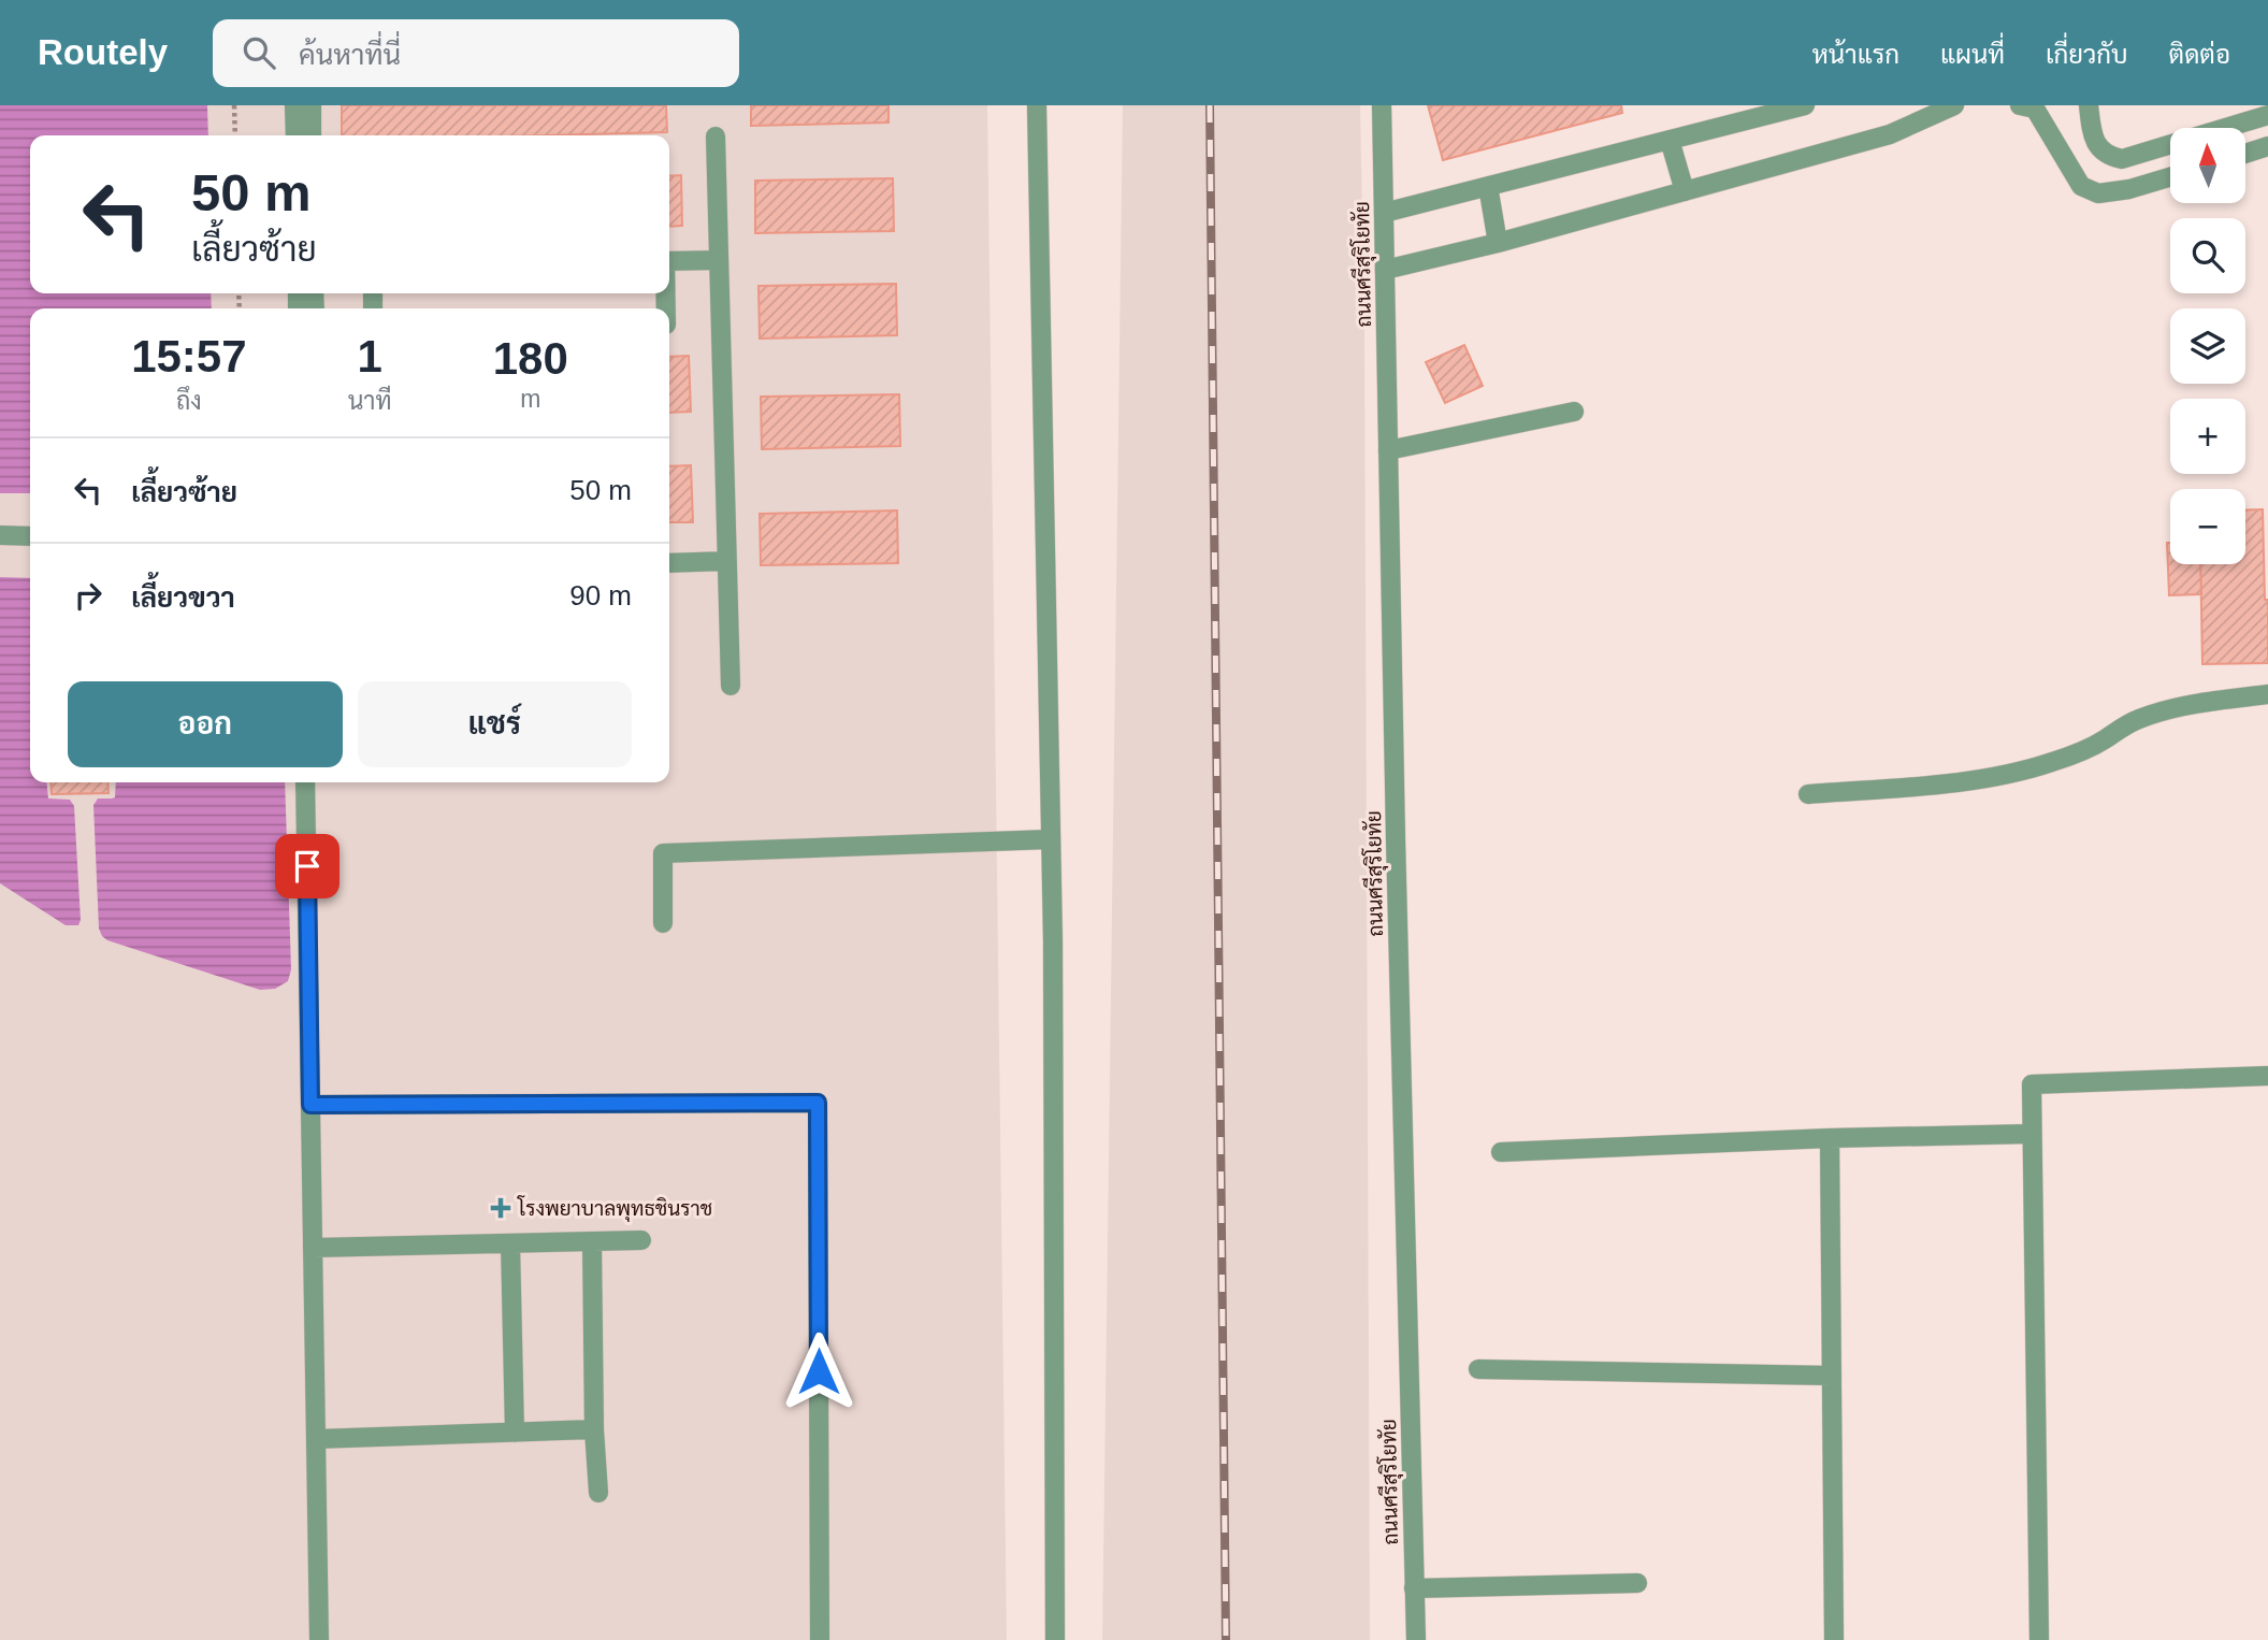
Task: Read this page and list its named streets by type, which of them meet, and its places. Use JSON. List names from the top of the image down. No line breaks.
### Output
{"streets":{"street":["ถนนศรีสุริโยทัย"]},"places":{"health":["โรงพยาบาลพุทธชินราช"]},"north":"top","page":{"header":"Routely","search":"ค้นหาที่นี่","nav":["หน้าแรก","แผนที่","เกี่ยวกับ","ติดต่อ"],"map_buttons":["+","−"],"turn":["50 m","เลี้ยวซ้าย"],"eta":["15:57","ถึง","1","นาที","180","m"],"list":[{"name":"เลี้ยวซ้าย","value":"50 m"},{"name":"เลี้ยวขวา","value":"90 m"}],"buttons":["ออก","แชร์"]}}
